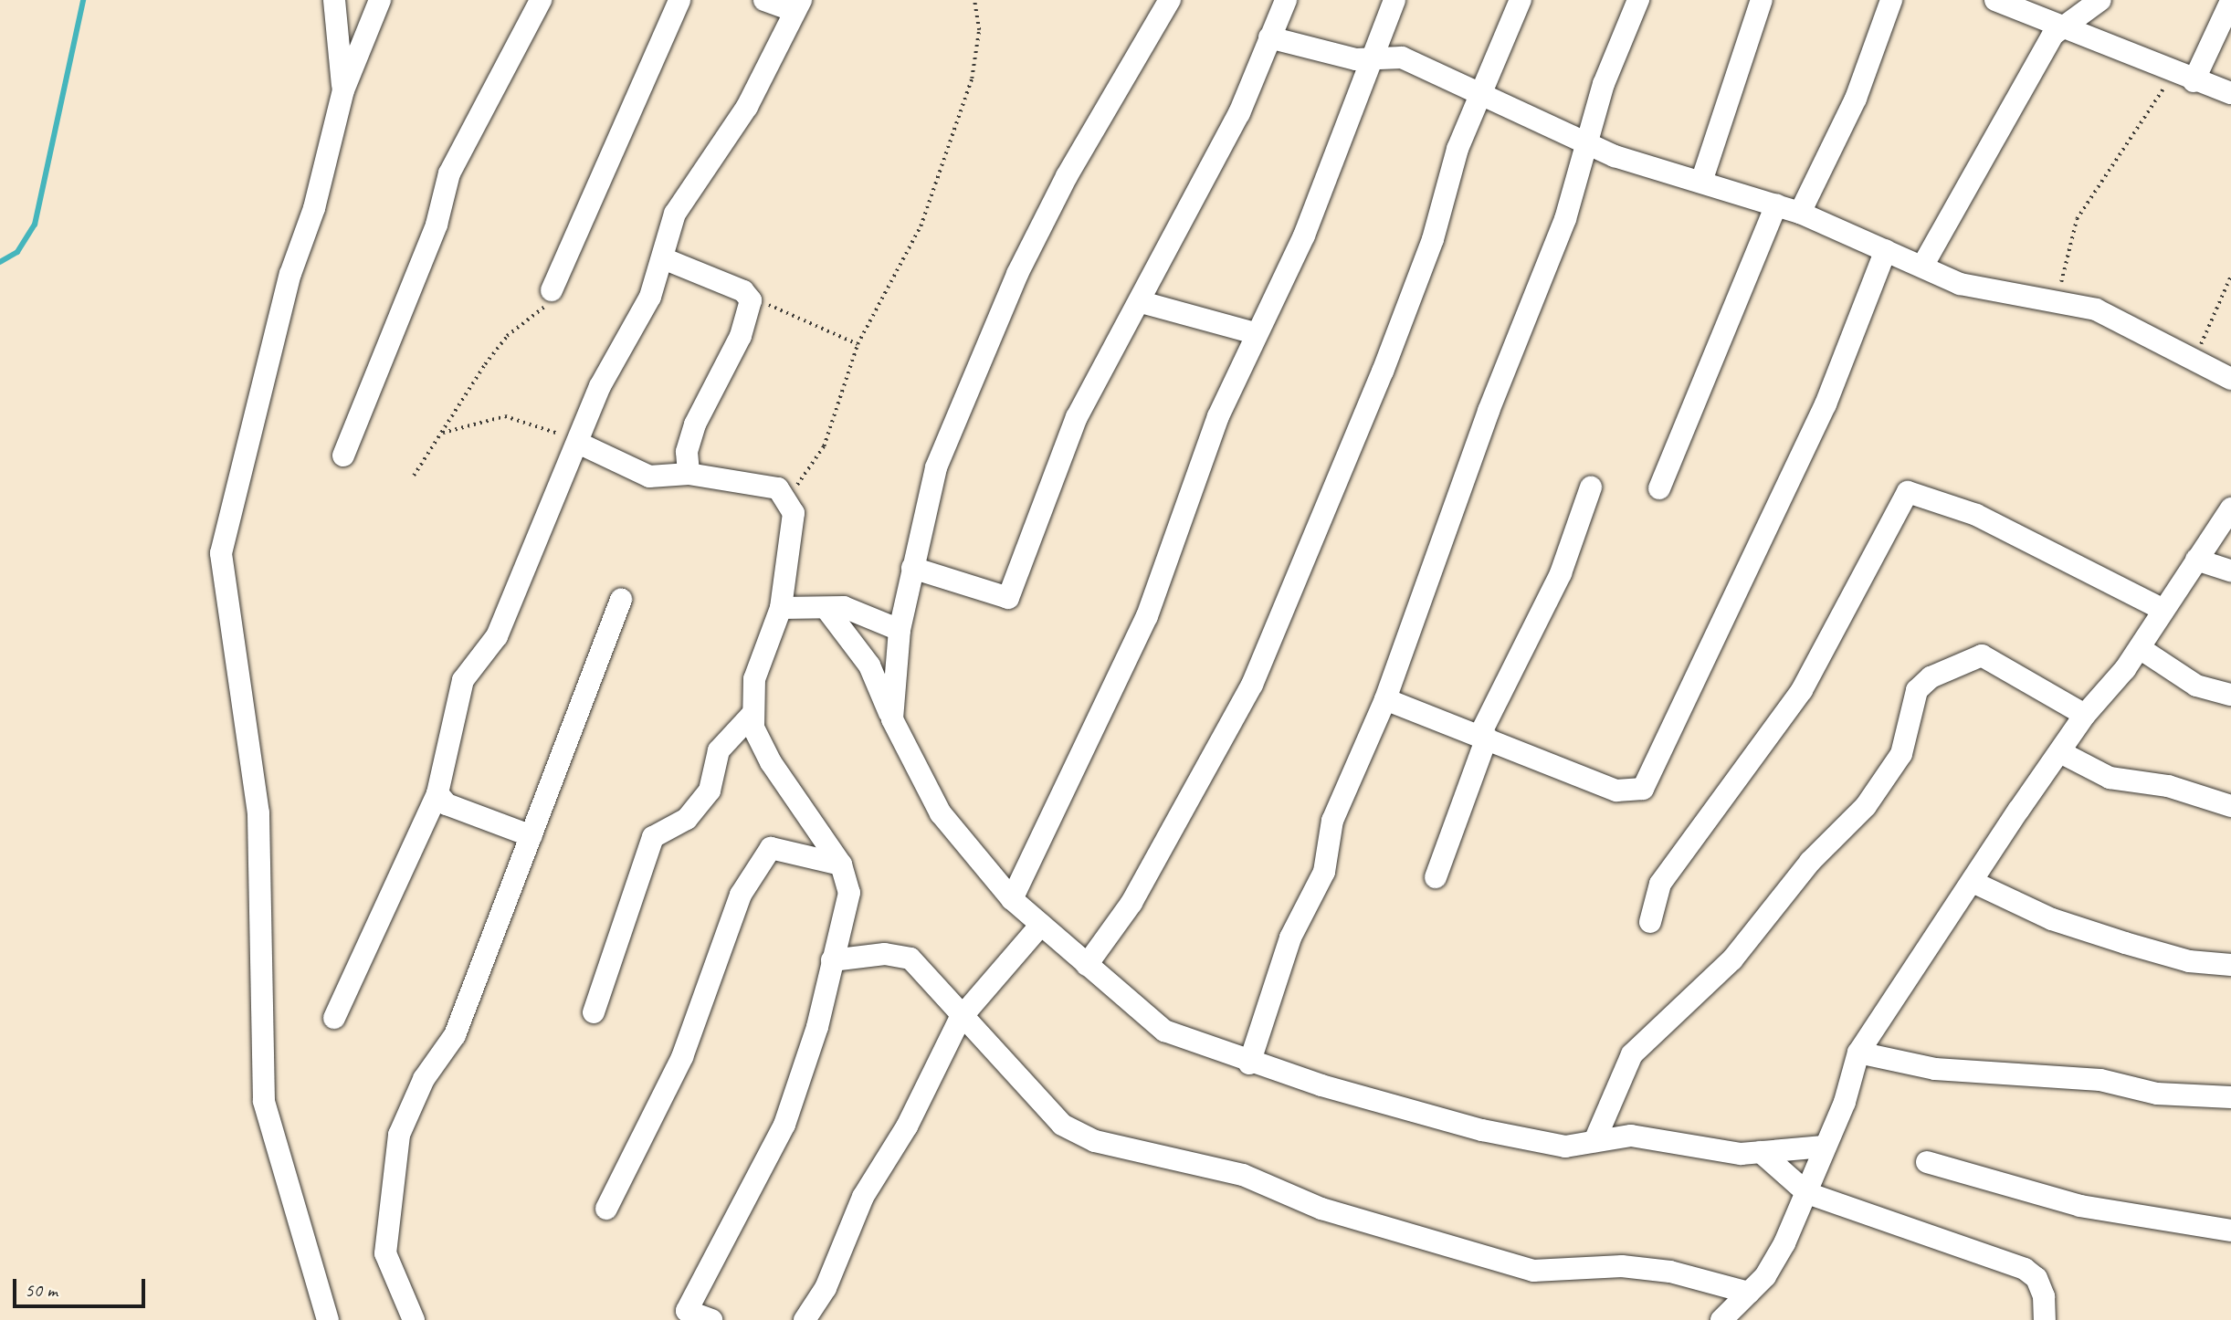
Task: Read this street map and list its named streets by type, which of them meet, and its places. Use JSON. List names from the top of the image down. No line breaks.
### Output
{"scale_bar":"50 m"}
